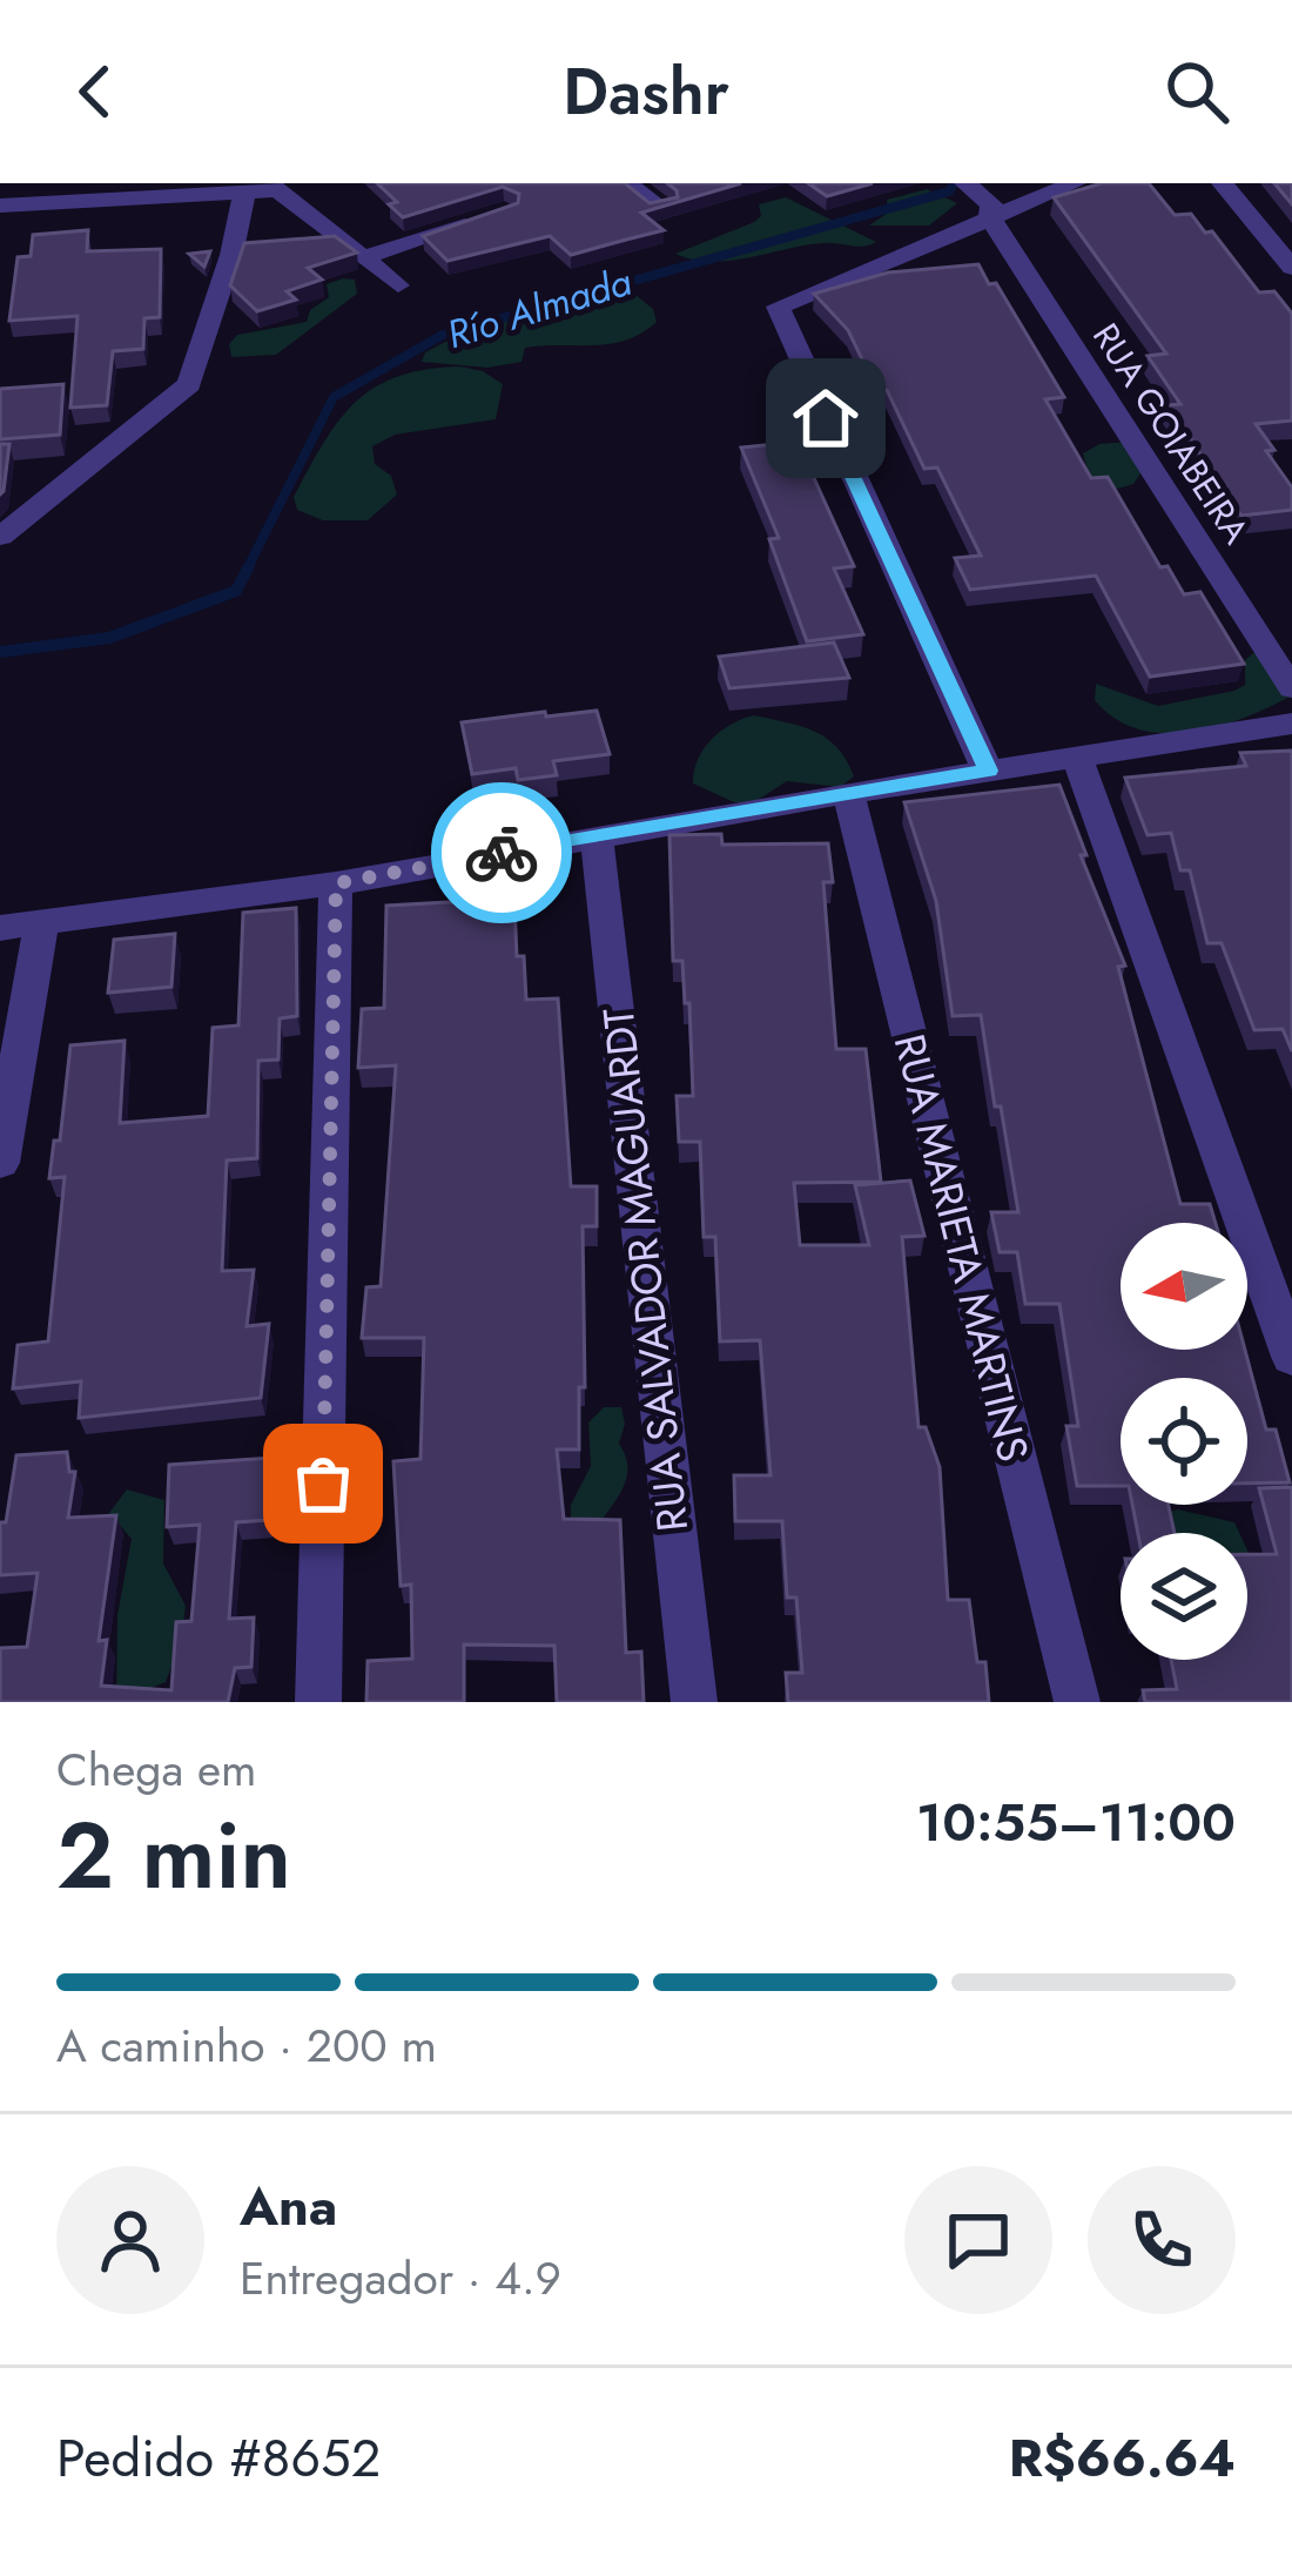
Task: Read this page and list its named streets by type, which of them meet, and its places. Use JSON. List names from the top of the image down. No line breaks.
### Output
{"streets":{"street":["RUA GOIABEIRA","RUA MARIETA MARTINS","RUA SALVADOR MAGUARDT"]},"water":["Río Almada"],"north":"left","page":{"header":"Dashr","heading":["2 min","Chega em","10:55–11:00"],"panel":["Ana","Entregador · 4.9","Pedido #8652","R$66.64"],"bar":"A caminho · 200 m"}}
